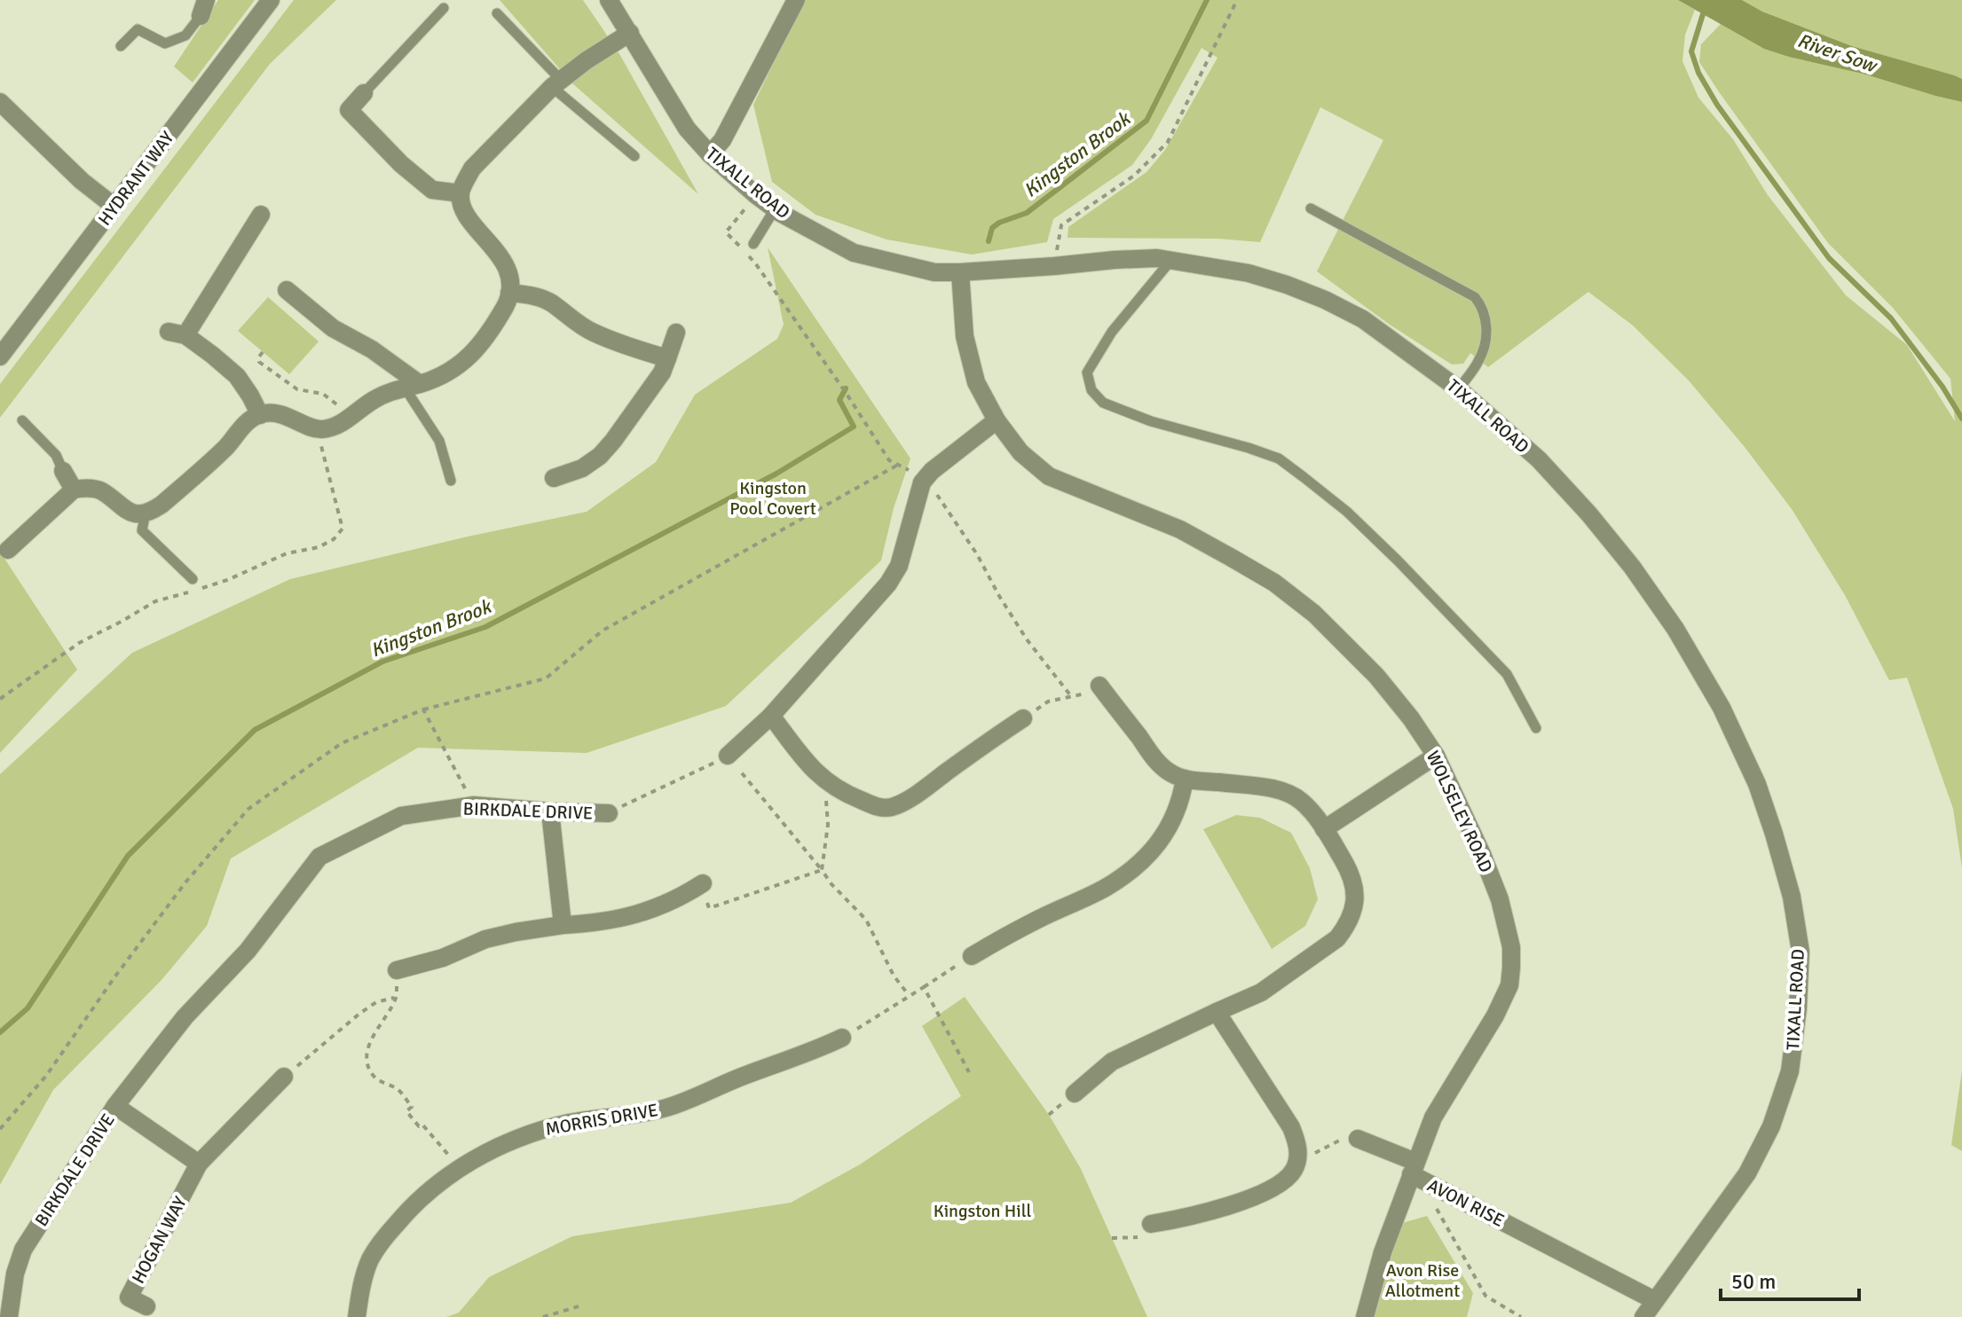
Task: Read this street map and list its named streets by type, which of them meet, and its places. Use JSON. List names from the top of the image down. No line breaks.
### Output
{"streets":{"street":["HYDRANT WAY","TIXALL ROAD","BIRKDALE DRIVE","WOLSELEY ROAD","MORRIS DRIVE","AVON RISE","HOGAN WAY"]},"crossings":[["TIXALL ROAD","WOLSELEY ROAD"],["TIXALL ROAD","AVON RISE"],["WOLSELEY ROAD","AVON RISE"]],"water":["River Sow","Kingston Brook"],"parks":["Kingston Pool Covert","Kingston Hill","Avon Rise Allotment"],"scale_bar":"50 m"}
